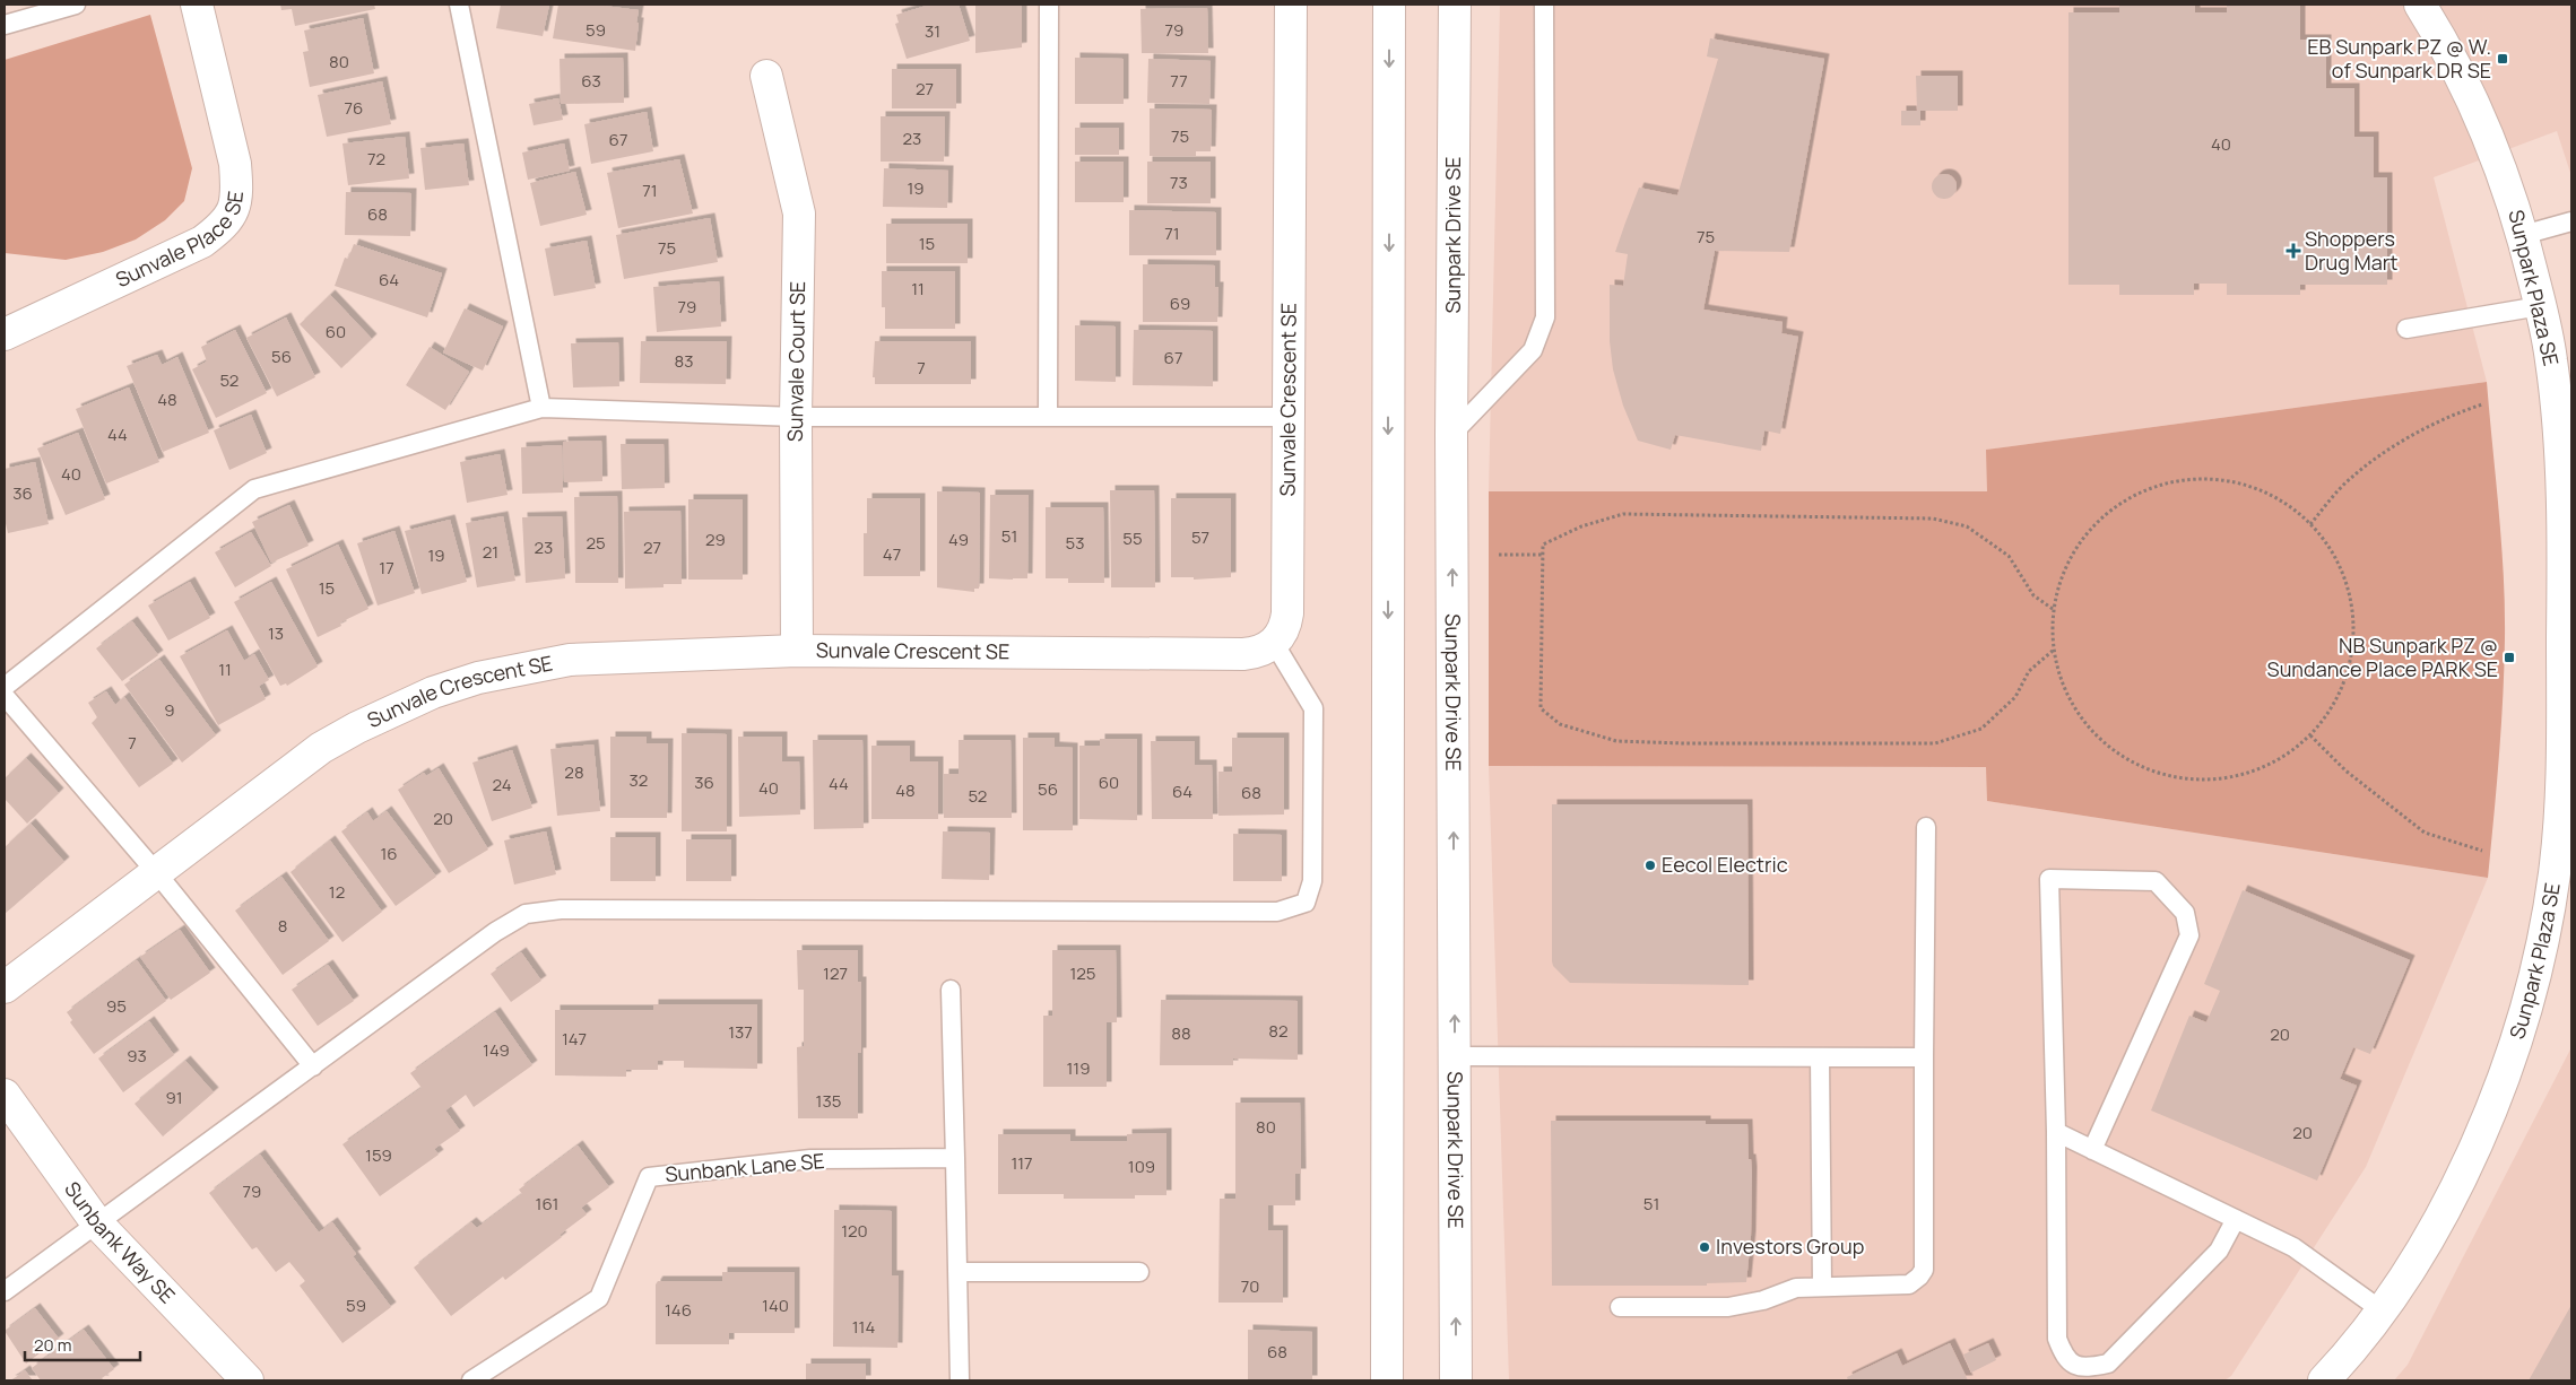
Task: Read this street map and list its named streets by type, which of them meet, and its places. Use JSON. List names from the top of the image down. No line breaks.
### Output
{"streets":{"street":["Sunvale Place SE","Sunpark Drive SE","Sunpark Plaza SE","Sunvale Court SE","Sunvale Crescent SE","Sunbank Way SE"],"lane":["Sunbank Lane SE"]},"crossings":[["Sunvale Court SE","Sunvale Crescent SE"]],"places":{"transit":["EB Sunpark PZ @ W. of Sunpark DR SE","NB Sunpark PZ @ Sundance Place PARK SE"],"health":["Shoppers Drug Mart"],"other":["Eecol Electric","Investors Group"]},"house_numbers":["59","79","31","80","63","77","27","76","75","23","67","40","72","73","19","71","68","71","75","15","75","64","11","69","79","60","56","67","83","7","52","48","44","40","36","51","57","55","29","49","25","53","23","27","21","47","19","17","15","13","11","9","7","28","32","36","60","44","24","40","56","48","64","68","52","20","16","12","8","127","125","95","82","137","88","20","147","149","93","119","91","135","80","20","159","117","109","79","161","51","120","70","59","140","146","114","68"],"scale_bar":"20 m"}
